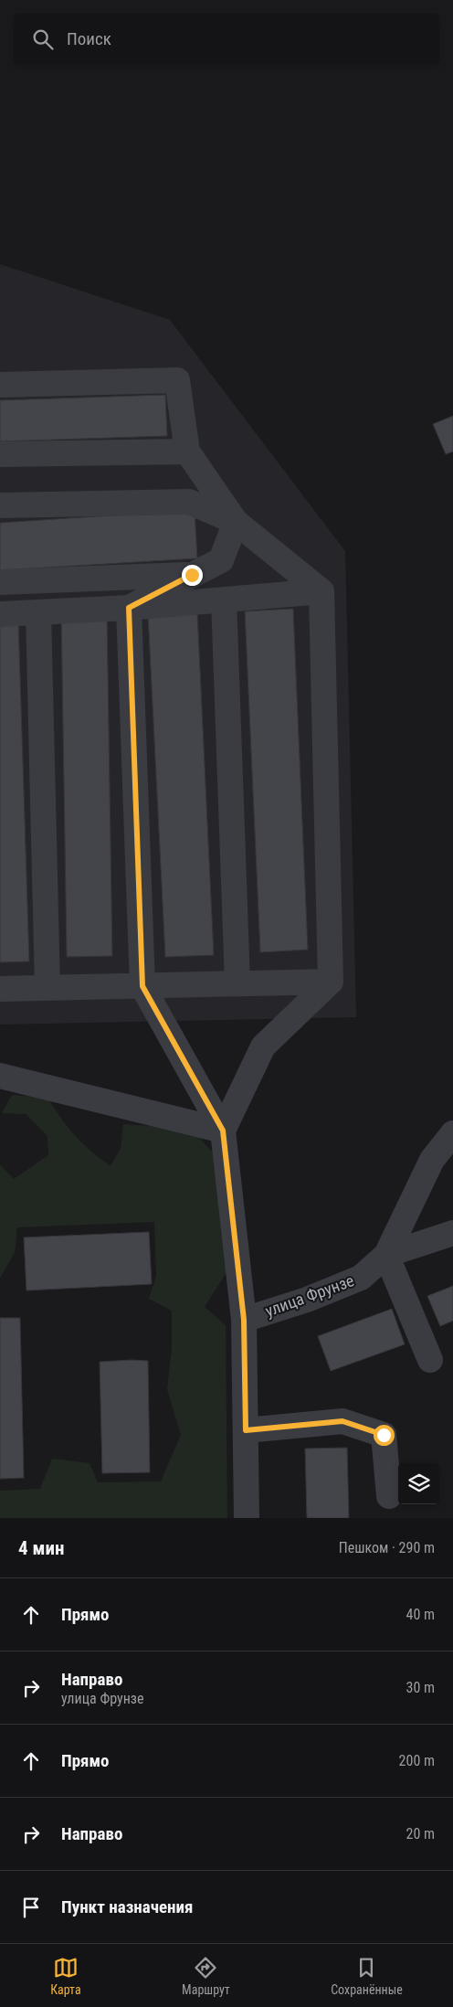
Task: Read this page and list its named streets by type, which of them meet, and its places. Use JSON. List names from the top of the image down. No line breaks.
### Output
{"streets":{"street":["улица Фрунзе"]},"page":{"search":"Поиск","heading":["4 мин","Пешком · 290 m"],"list":[["Прямо","40 m"],["Направо","улица Фрунзе","30 m"],["Прямо","200 m"],["Направо","20 m"],"Пункт назначения"],"nav":["Карта","Маршрут","Сохранённые"]}}
